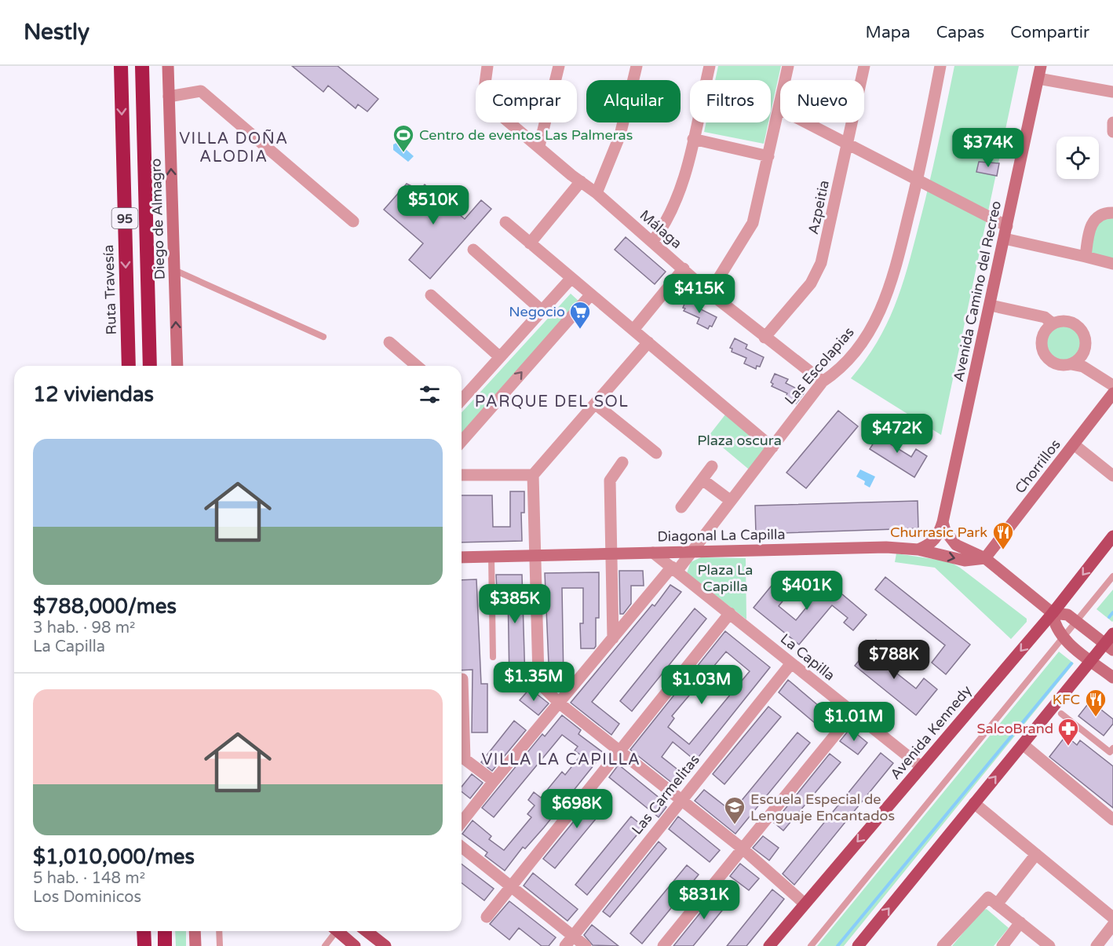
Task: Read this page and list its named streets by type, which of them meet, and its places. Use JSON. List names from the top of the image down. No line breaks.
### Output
{"streets":{"highway":["95","Ruta Travesía"],"main road":["Avenida Kennedy"],"street":["Azpeitia","Diego de Almagro","Málaga","Avenida Camino del Recreo","Las Escolapias","Chorrillos","Diagonal La Capilla","La Capilla","Las Carmelitas"]},"crossings":[["Azpeitia","Málaga"],["Málaga","Las Escolapias"],["Avenida Camino del Recreo","Diagonal La Capilla"],["Las Escolapias","Diagonal La Capilla"],["Las Escolapias","La Capilla"],["Chorrillos","Diagonal La Capilla"],["Diagonal La Capilla","La Capilla"],["La Capilla","Avenida Kennedy"],["La Capilla","Las Carmelitas"]],"one_way":["Diego de Almagro"],"districts":["VILLA DOÑA ALODIA","PARQUE DEL SOL","VILLA LA CAPILLA"],"parks":["Plaza oscura","Plaza La Capilla"],"places":{"sports":["Centro de eventos Las Palmeras"],"supermarket":["Negocio"],"restaurant":["Churrasic Park","KFC"],"pharmacy":["SalcoBrand"],"school or university":["Escuela Especial de Lenguaje Encantados"]},"page":{"header":"Nestly","nav":["Mapa","Capas","Compartir"],"chip":["Comprar","Alquilar","Filtros","Nuevo"],"price":["$374K","$510K","$415K","$472K","$401K","$385K","$788K","$1.35M","$1.03M","$1.01M","$698K","$831K"],"heading":"12 viviendas","list":[{"name":"$788,000/mes","note":"3 hab. · 98 m² · La Capilla"},{"name":"$1,010,000/mes","note":"5 hab. · 148 m² · Los Dominicos"}]}}
